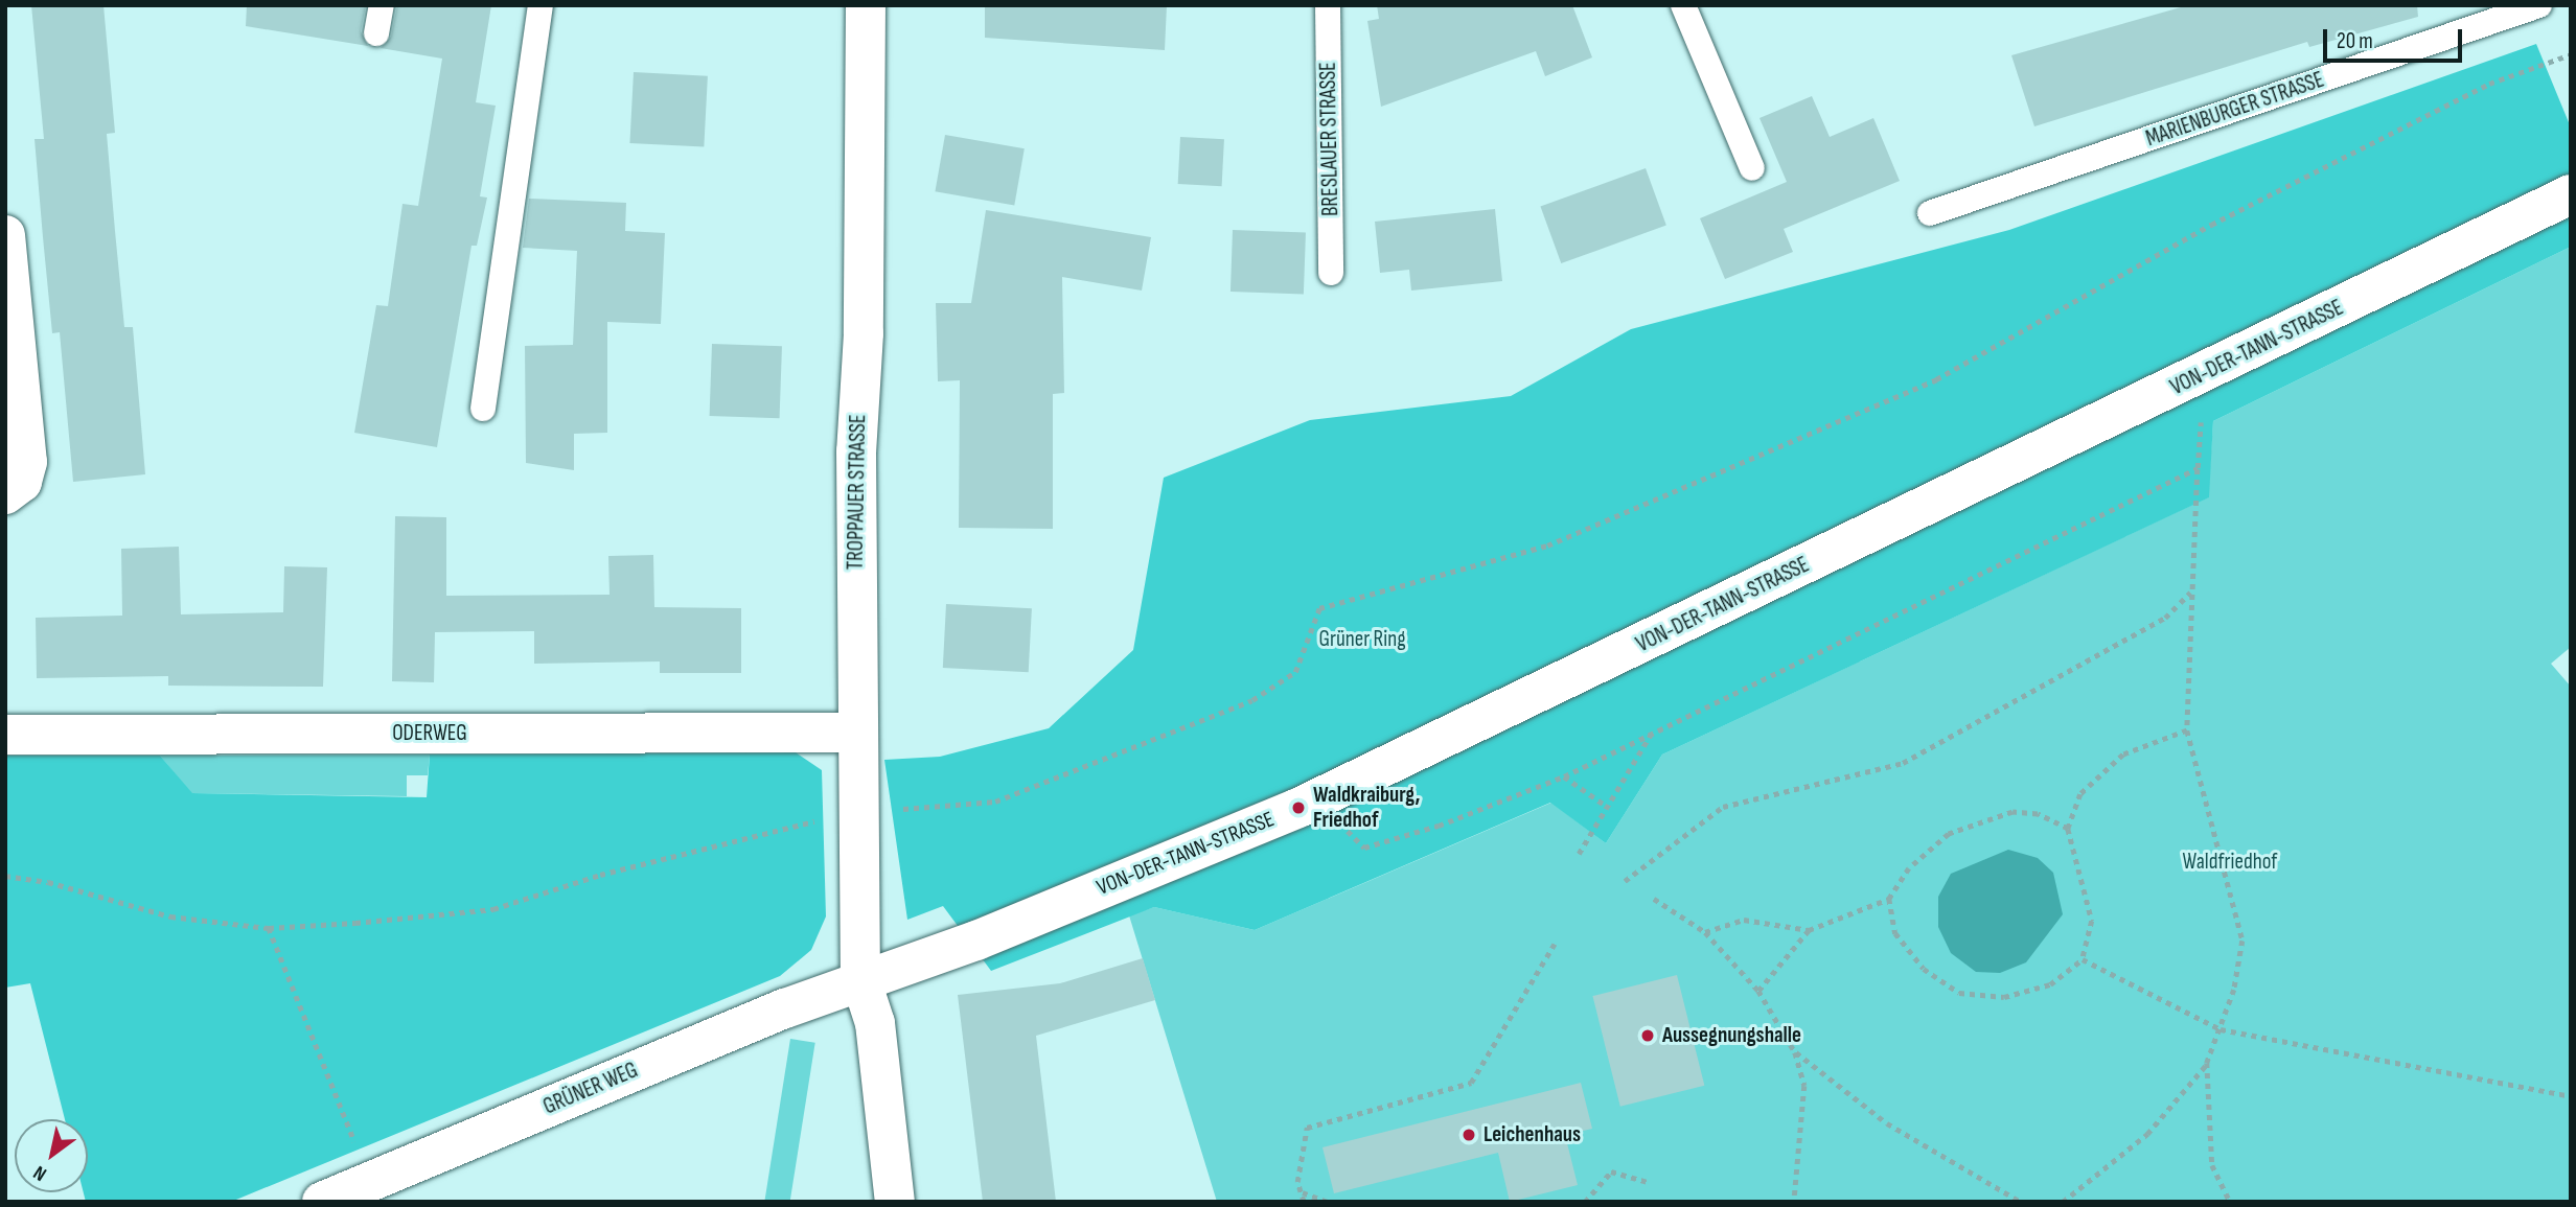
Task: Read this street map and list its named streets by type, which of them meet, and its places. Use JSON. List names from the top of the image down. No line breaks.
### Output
{"streets":{"street":["VON-DER-TANN-STRASSE","TROPPAUER STRASSE","ODERWEG","GRÜNER WEG"],"lane":["MARIENBURGER STRASSE","BRESLAUER STRASSE"]},"crossings":[["VON-DER-TANN-STRASSE","TROPPAUER STRASSE"],["VON-DER-TANN-STRASSE","GRÜNER WEG"],["TROPPAUER STRASSE","ODERWEG"],["TROPPAUER STRASSE","GRÜNER WEG"]],"parks":["Grüner Ring","Waldfriedhof"],"places":["Waldkraiburg, Friedhof","Aussegnungshalle","Leichenhaus"],"scale_bar":"20 m","north":"bottom left"}
